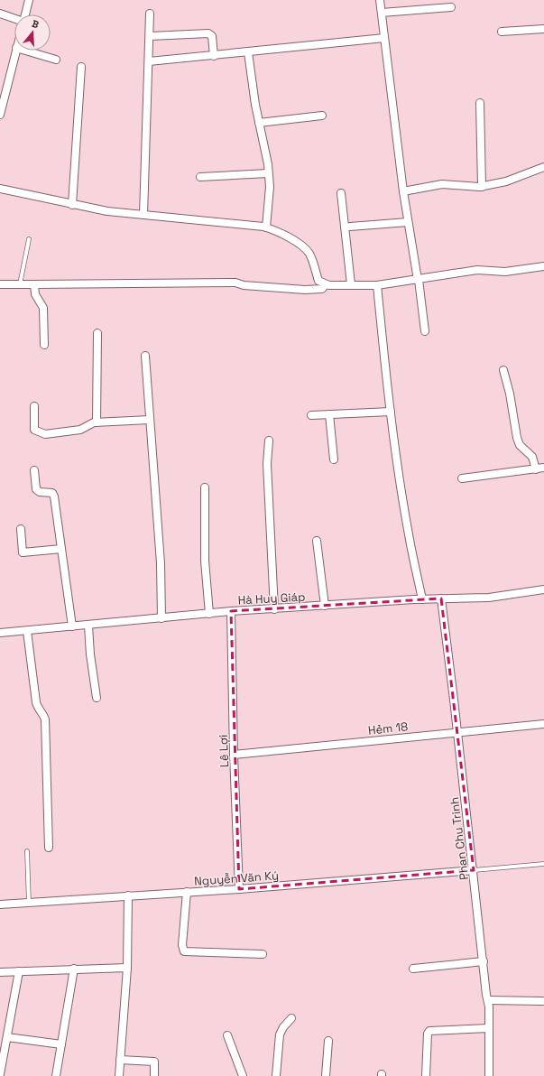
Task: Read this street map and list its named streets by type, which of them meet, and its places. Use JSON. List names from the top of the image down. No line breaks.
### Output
{"streets":{"street":["Hà Huy Giáp","Hẻm 18","Lê Lợi","Phan Chu Trinh","Nguyễn Văn Ký"]},"crossings":[["Hà Huy Giáp","Lê Lợi"],["Hà Huy Giáp","Phan Chu Trinh"],["Hẻm 18","Lê Lợi"],["Hẻm 18","Phan Chu Trinh"],["Lê Lợi","Nguyễn Văn Ký"],["Phan Chu Trinh","Nguyễn Văn Ký"]],"north":"top"}
